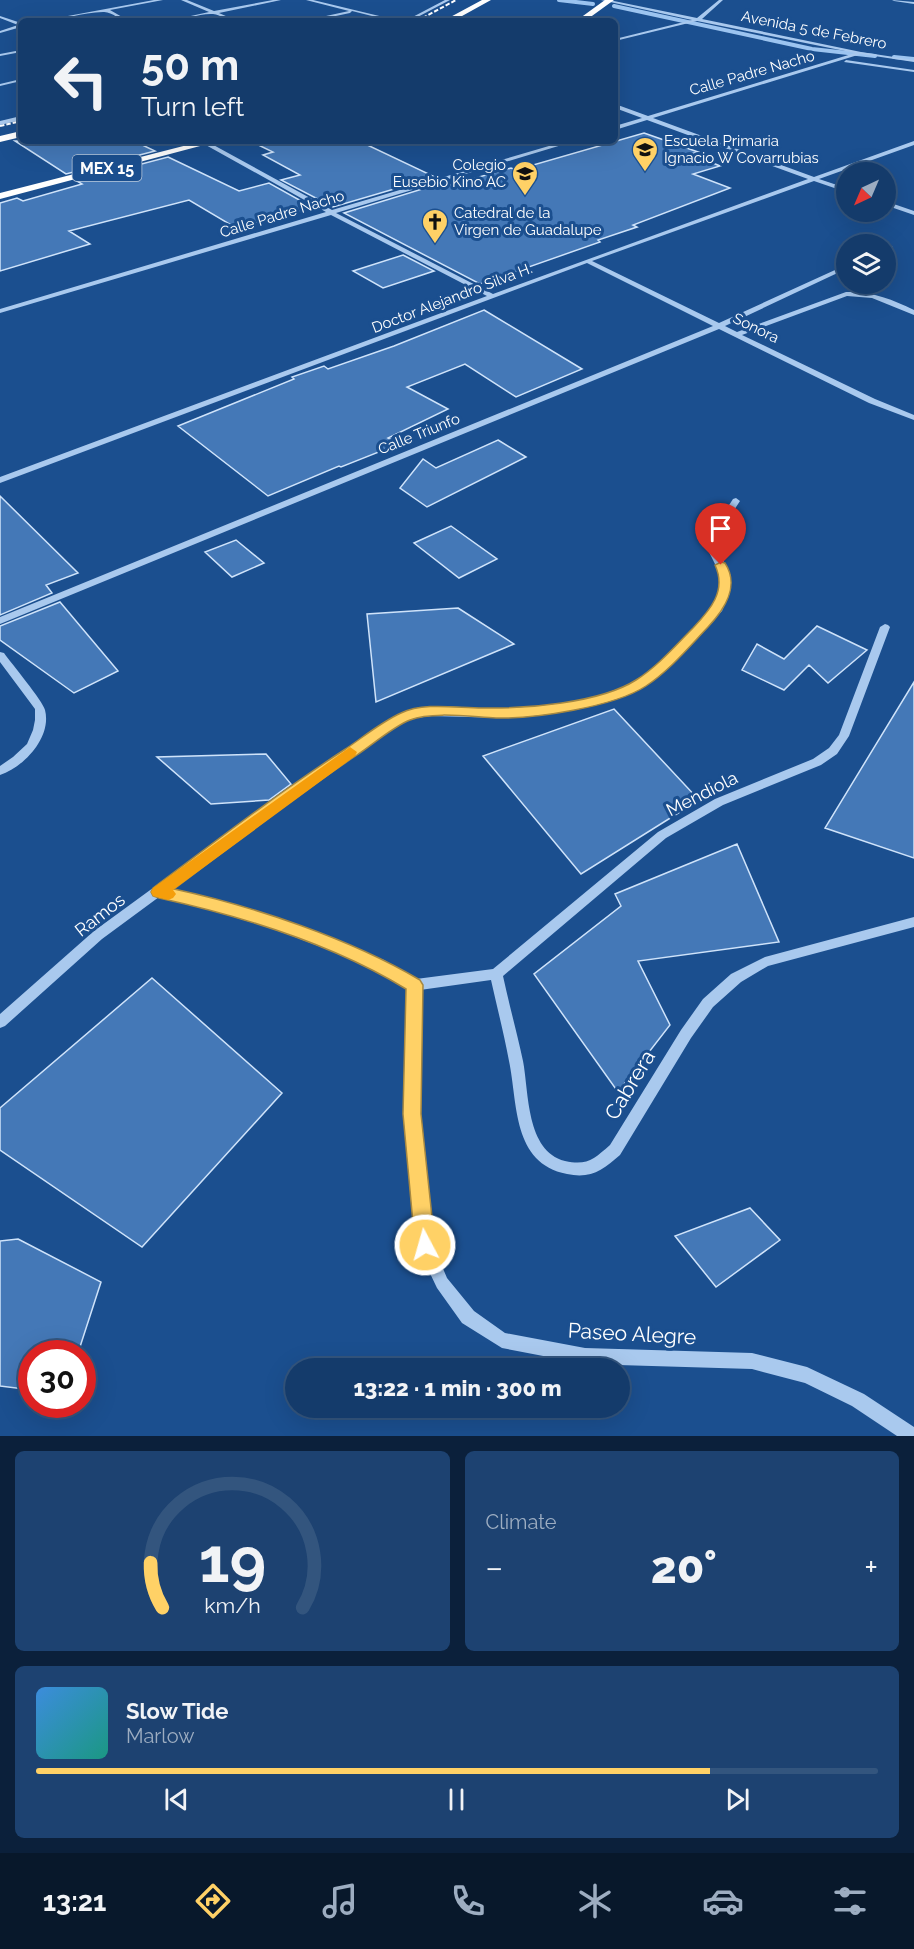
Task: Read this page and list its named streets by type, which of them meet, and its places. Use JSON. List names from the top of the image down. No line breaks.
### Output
{"streets":{"highway":["MEX 15"],"street":["Avenida 5 de Febrero","Calle Padre Nacho","Doctor Alejandro Silva H.","Sonora","Calle Triunfo","Mendiola","Ramos","Cabrera","Paseo Alegre"]},"crossings":[["Avenida 5 de Febrero","Calle Padre Nacho"],["Doctor Alejandro Silva H.","Sonora"],["Sonora","Calle Triunfo"],["Mendiola","Cabrera"]],"places":{"school or university":["Escuela Primaria Ignacio W Covarrubias","Colegio Eusebio Kino AC"],"church":["Catedral de la Virgen de Guadalupe"]},"north":"bottom left","page":{"turn":["50 m","Turn left"],"limit":"30","trip":"13:22 · 1 min · 300 m","tile":"Climate","heat":["−","20°","+"],"song":["Slow Tide","Marlow"],"tabs":"13:21","gauge":["19","km/h"]}}
